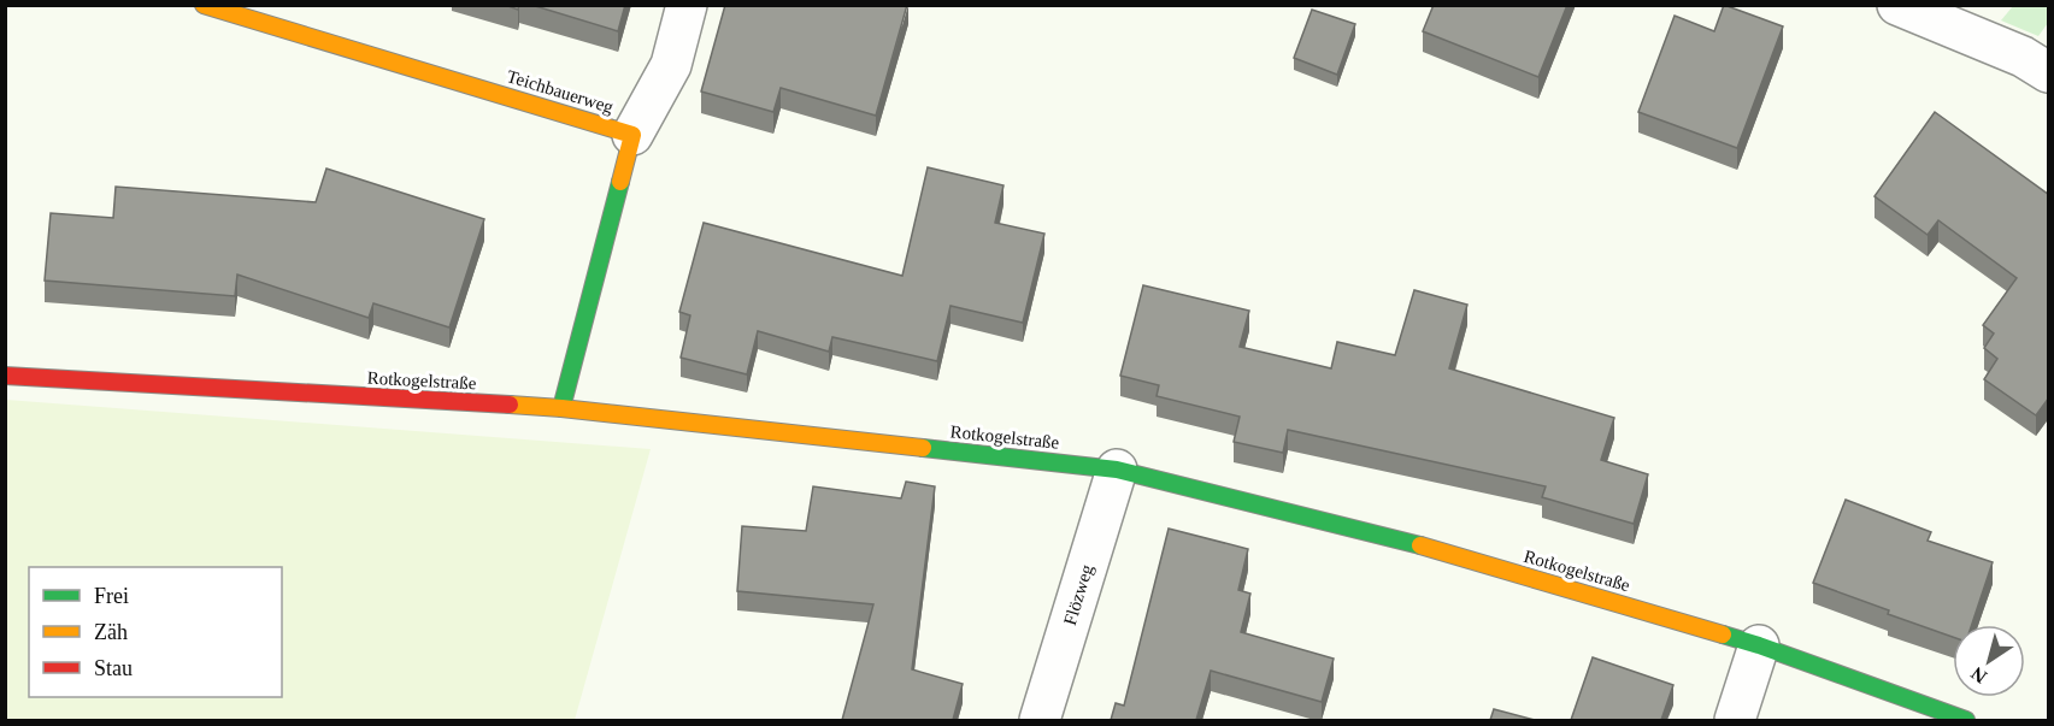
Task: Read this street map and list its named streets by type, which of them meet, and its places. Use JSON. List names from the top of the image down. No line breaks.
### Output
{"streets":{"street":["Teichbauerweg","Rotkogelstraße","Flözweg"]},"crossings":[["Rotkogelstraße","Flözweg"]],"legend":["Frei","Zäh","Stau"],"north":"bottom left"}
